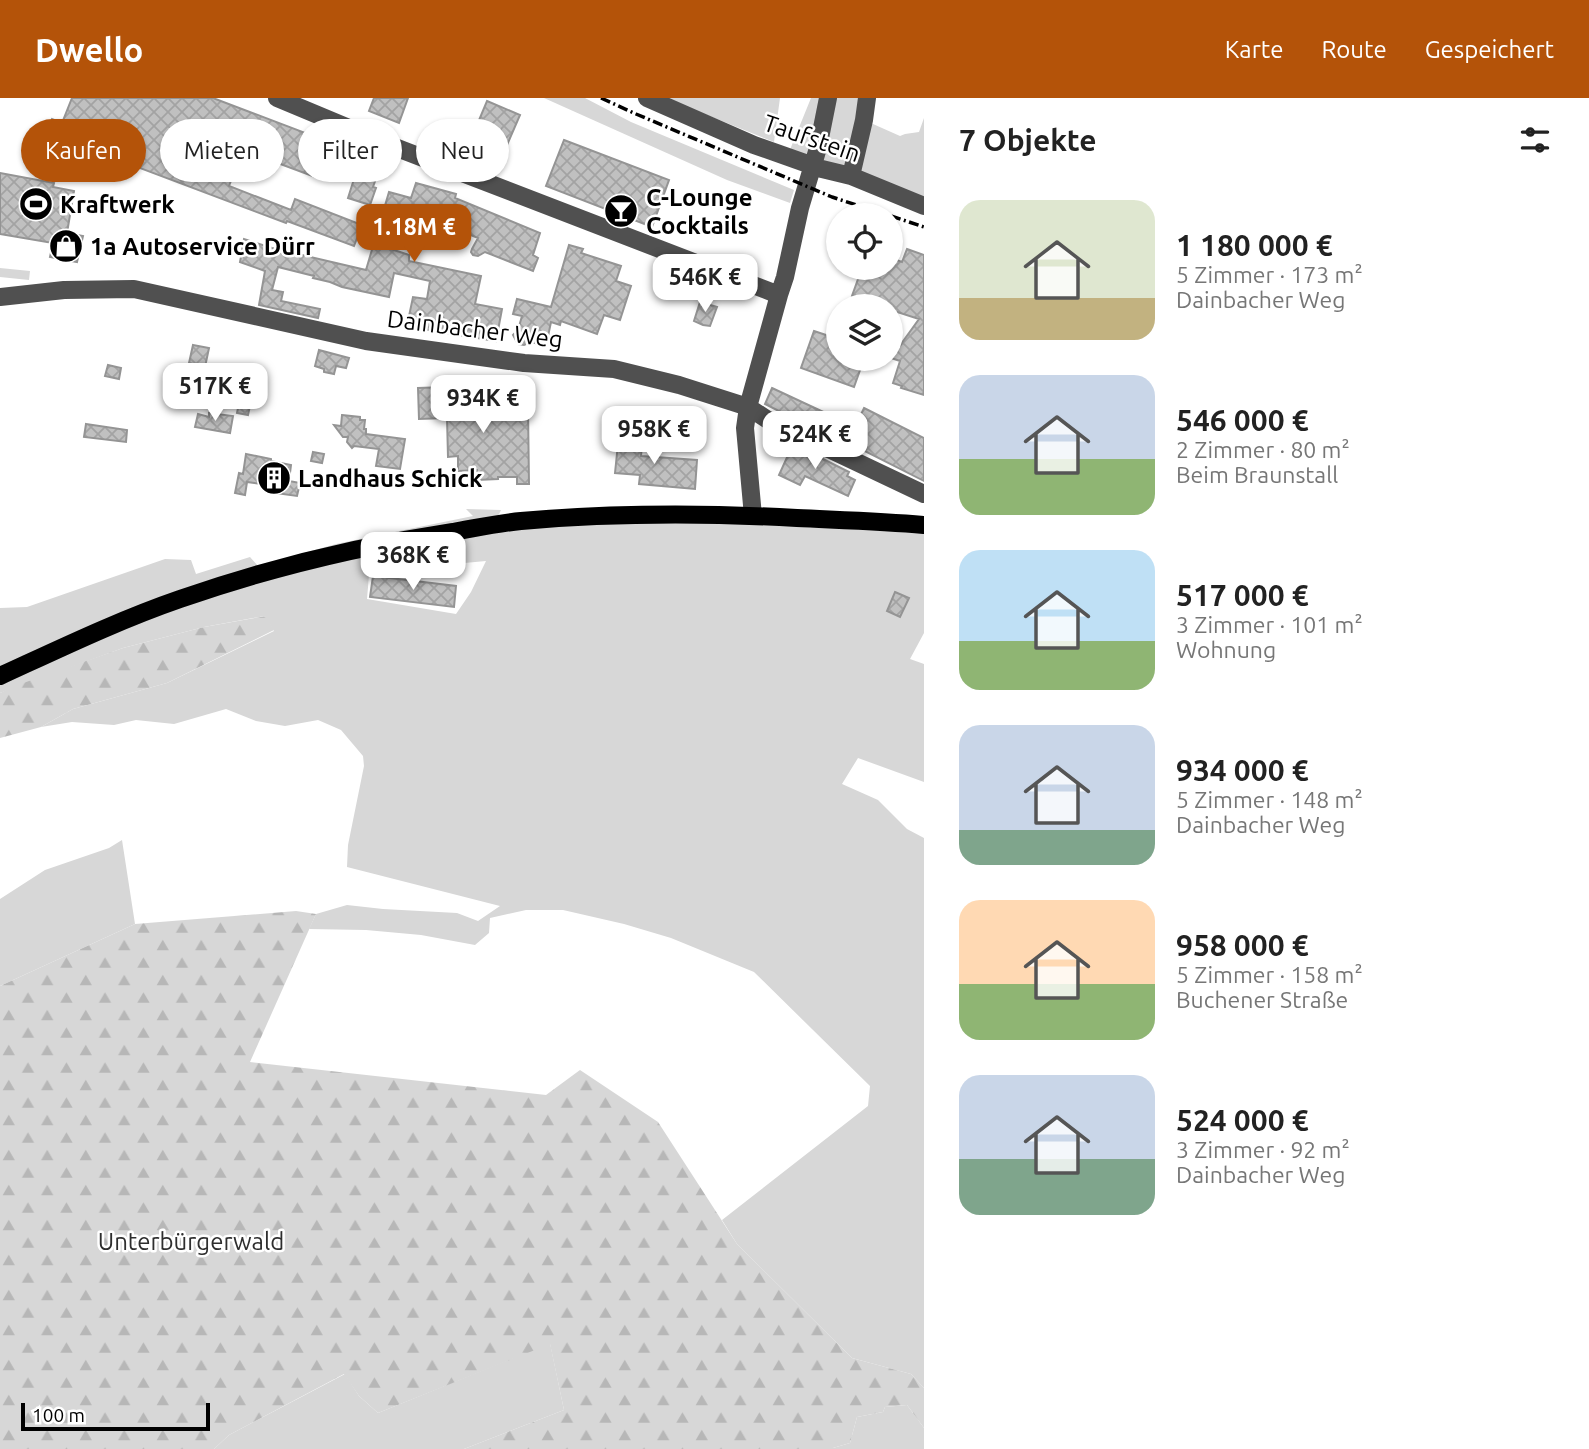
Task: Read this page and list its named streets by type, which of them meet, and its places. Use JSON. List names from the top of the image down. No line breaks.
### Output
{"streets":{"street":["Taufstein","Dainbacher Weg"]},"parks":["Unterbürgerwald"],"places":{"sports":["Kraftwerk"],"bar":["C-Lounge Cocktails"],"shop":["1a Autoservice Dürr"],"building":["Landhaus Schick"]},"scale_bar":"100 m","page":{"header":"Dwello","nav":["Karte","Route","Gespeichert"],"heading":"7 Objekte","chip":["Kaufen","Mieten","Filter","Neu"],"list":[{"name":"1 180 000 €","note":"5 Zimmer · 173 m² · Dainbacher Weg"},{"name":"546 000 €","note":"2 Zimmer · 80 m² · Beim Braunstall"},{"name":"517 000 €","note":"3 Zimmer · 101 m² · Wohnung"},{"name":"934 000 €","note":"5 Zimmer · 148 m² · Dainbacher Weg"},{"name":"958 000 €","note":"5 Zimmer · 158 m² · Buchener Straße"},{"name":"524 000 €","note":"3 Zimmer · 92 m² · Dainbacher Weg"}],"price":["1.18M €","546K €","517K €","934K €","958K €","524K €","368K €"],"scale":"100 m"}}
